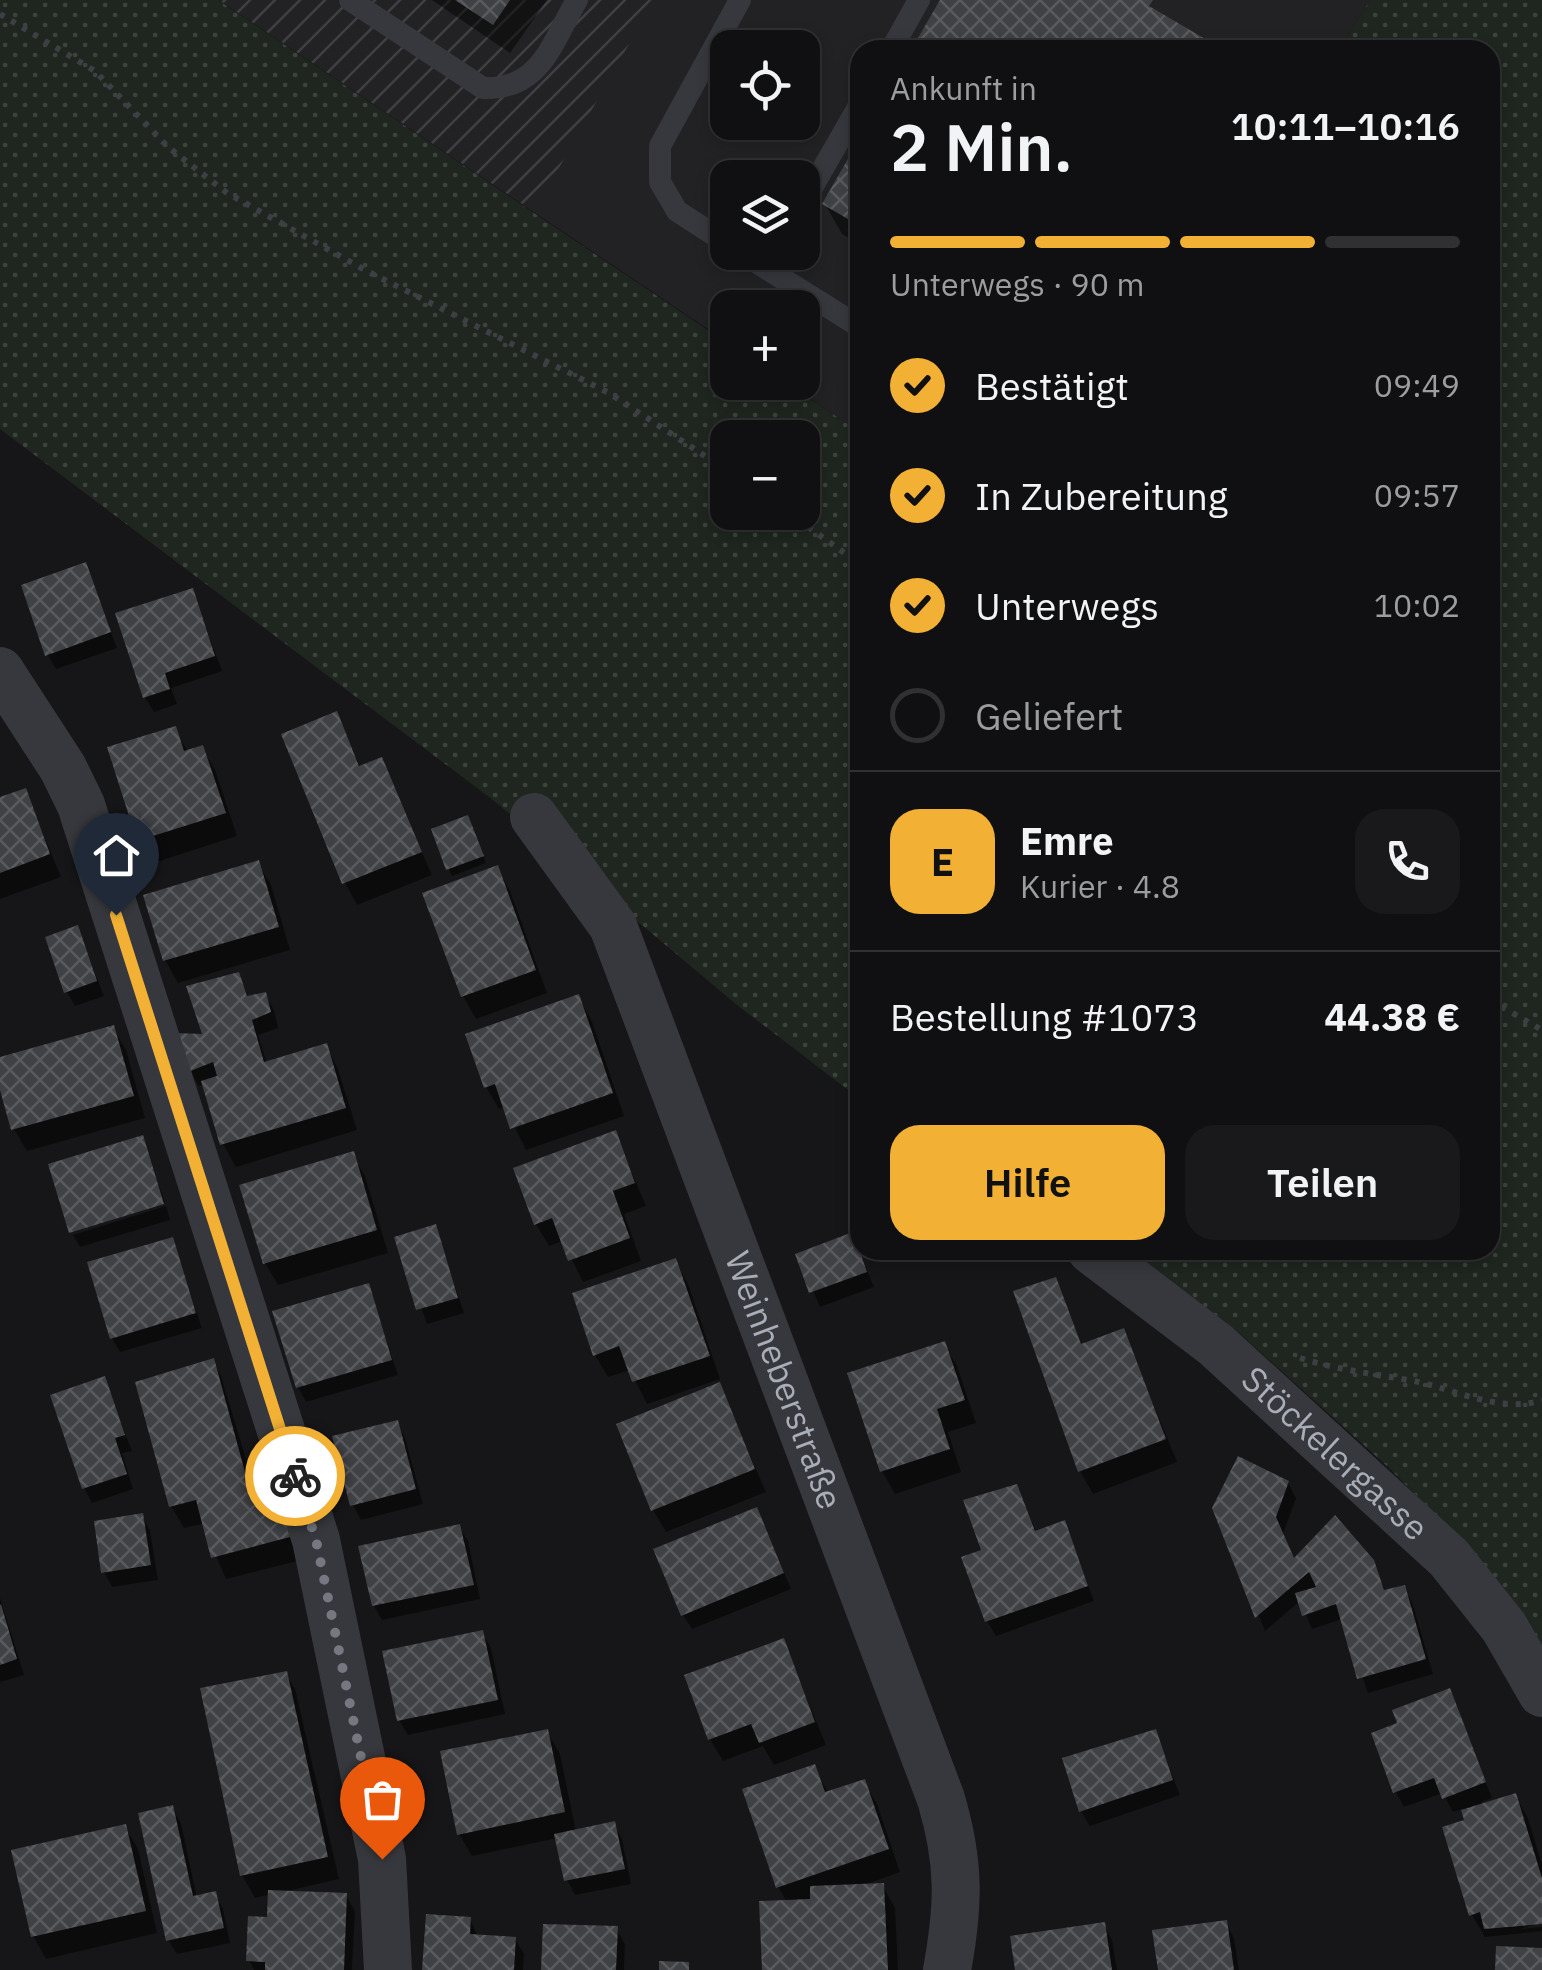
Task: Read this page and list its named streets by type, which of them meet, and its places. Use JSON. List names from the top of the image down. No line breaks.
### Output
{"streets":{"street":["Weinheberstraße","Stöckelergasse"]},"page":{"map_buttons":["+","−"],"heading":["2 Min.","Ankunft in","10:11–10:16"],"panel":["Emre","Kurier · 4.8","Bestellung #1073","44.38 €"],"bar":"Unterwegs · 90 m","list":[["Bestätigt","09:49"],["In Zubereitung","09:57"],["Unterwegs","10:02"],"Geliefert"],"round":"E","buttons":["Hilfe","Teilen"]}}
